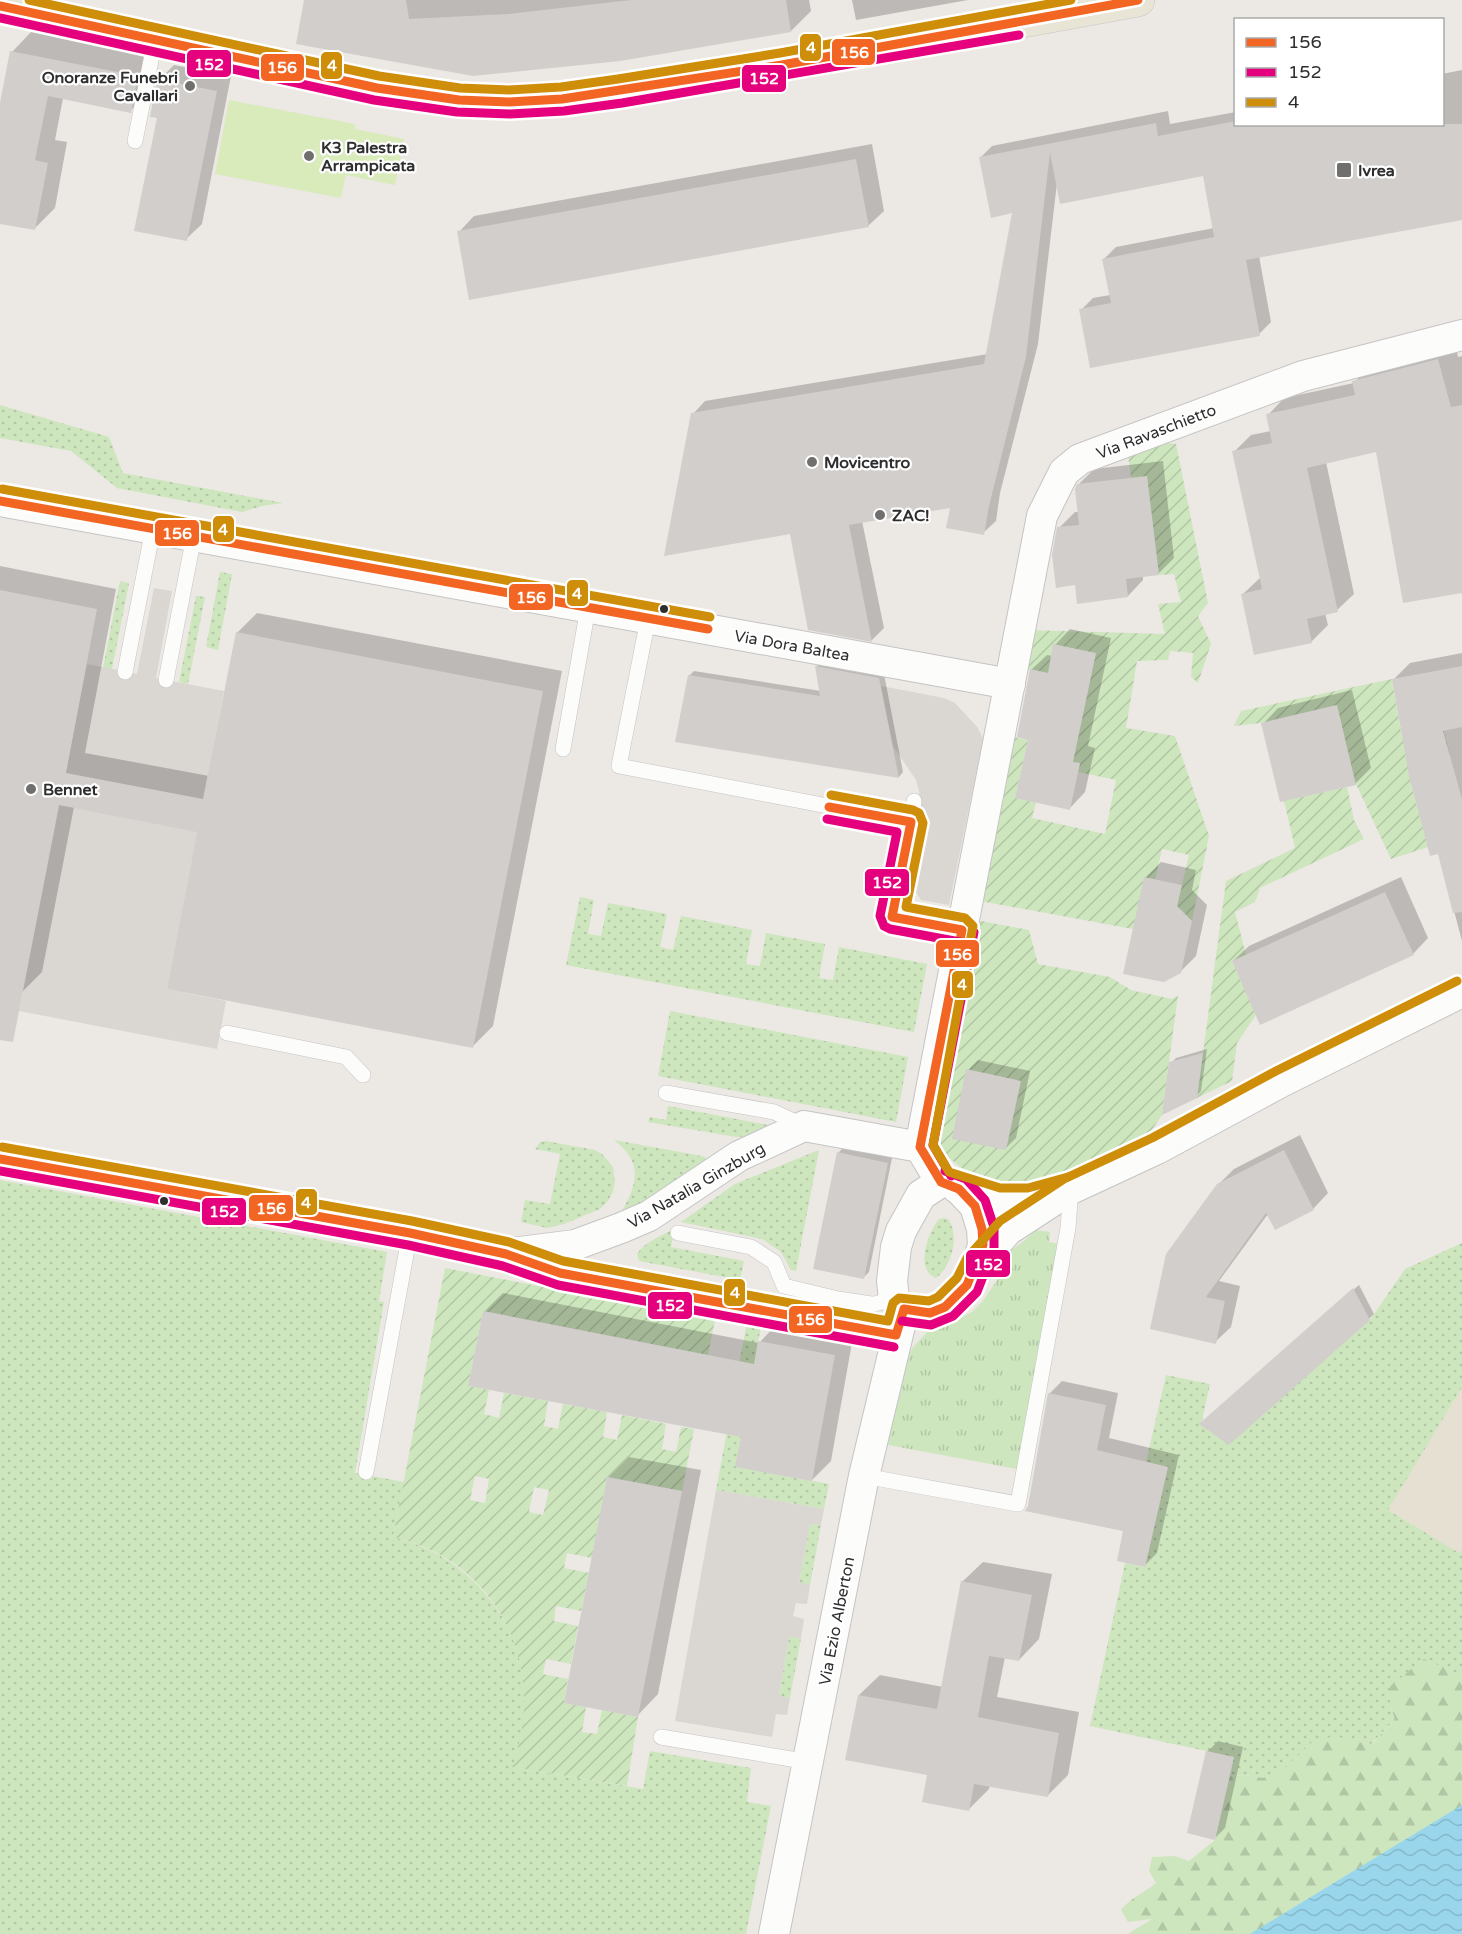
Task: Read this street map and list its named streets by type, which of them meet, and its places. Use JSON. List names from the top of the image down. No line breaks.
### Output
{"streets":{"street":["Via Ravaschietto","Via Dora Baltea","Via Natalia Ginzburg","Via Ezio Alberton"]},"crossings":[["Via Ravaschietto","Via Dora Baltea"],["Via Natalia Ginzburg","Via Ezio Alberton"]],"places":{"other":["Onoranze Funebri Cavallari","K3 Palestra Arrampicata","Movicentro","ZAC!","Bennet"],"transit":["Ivrea"]},"lines":["transit line 156","transit line 4","transit line 152"],"legend":["156","152","4"]}
